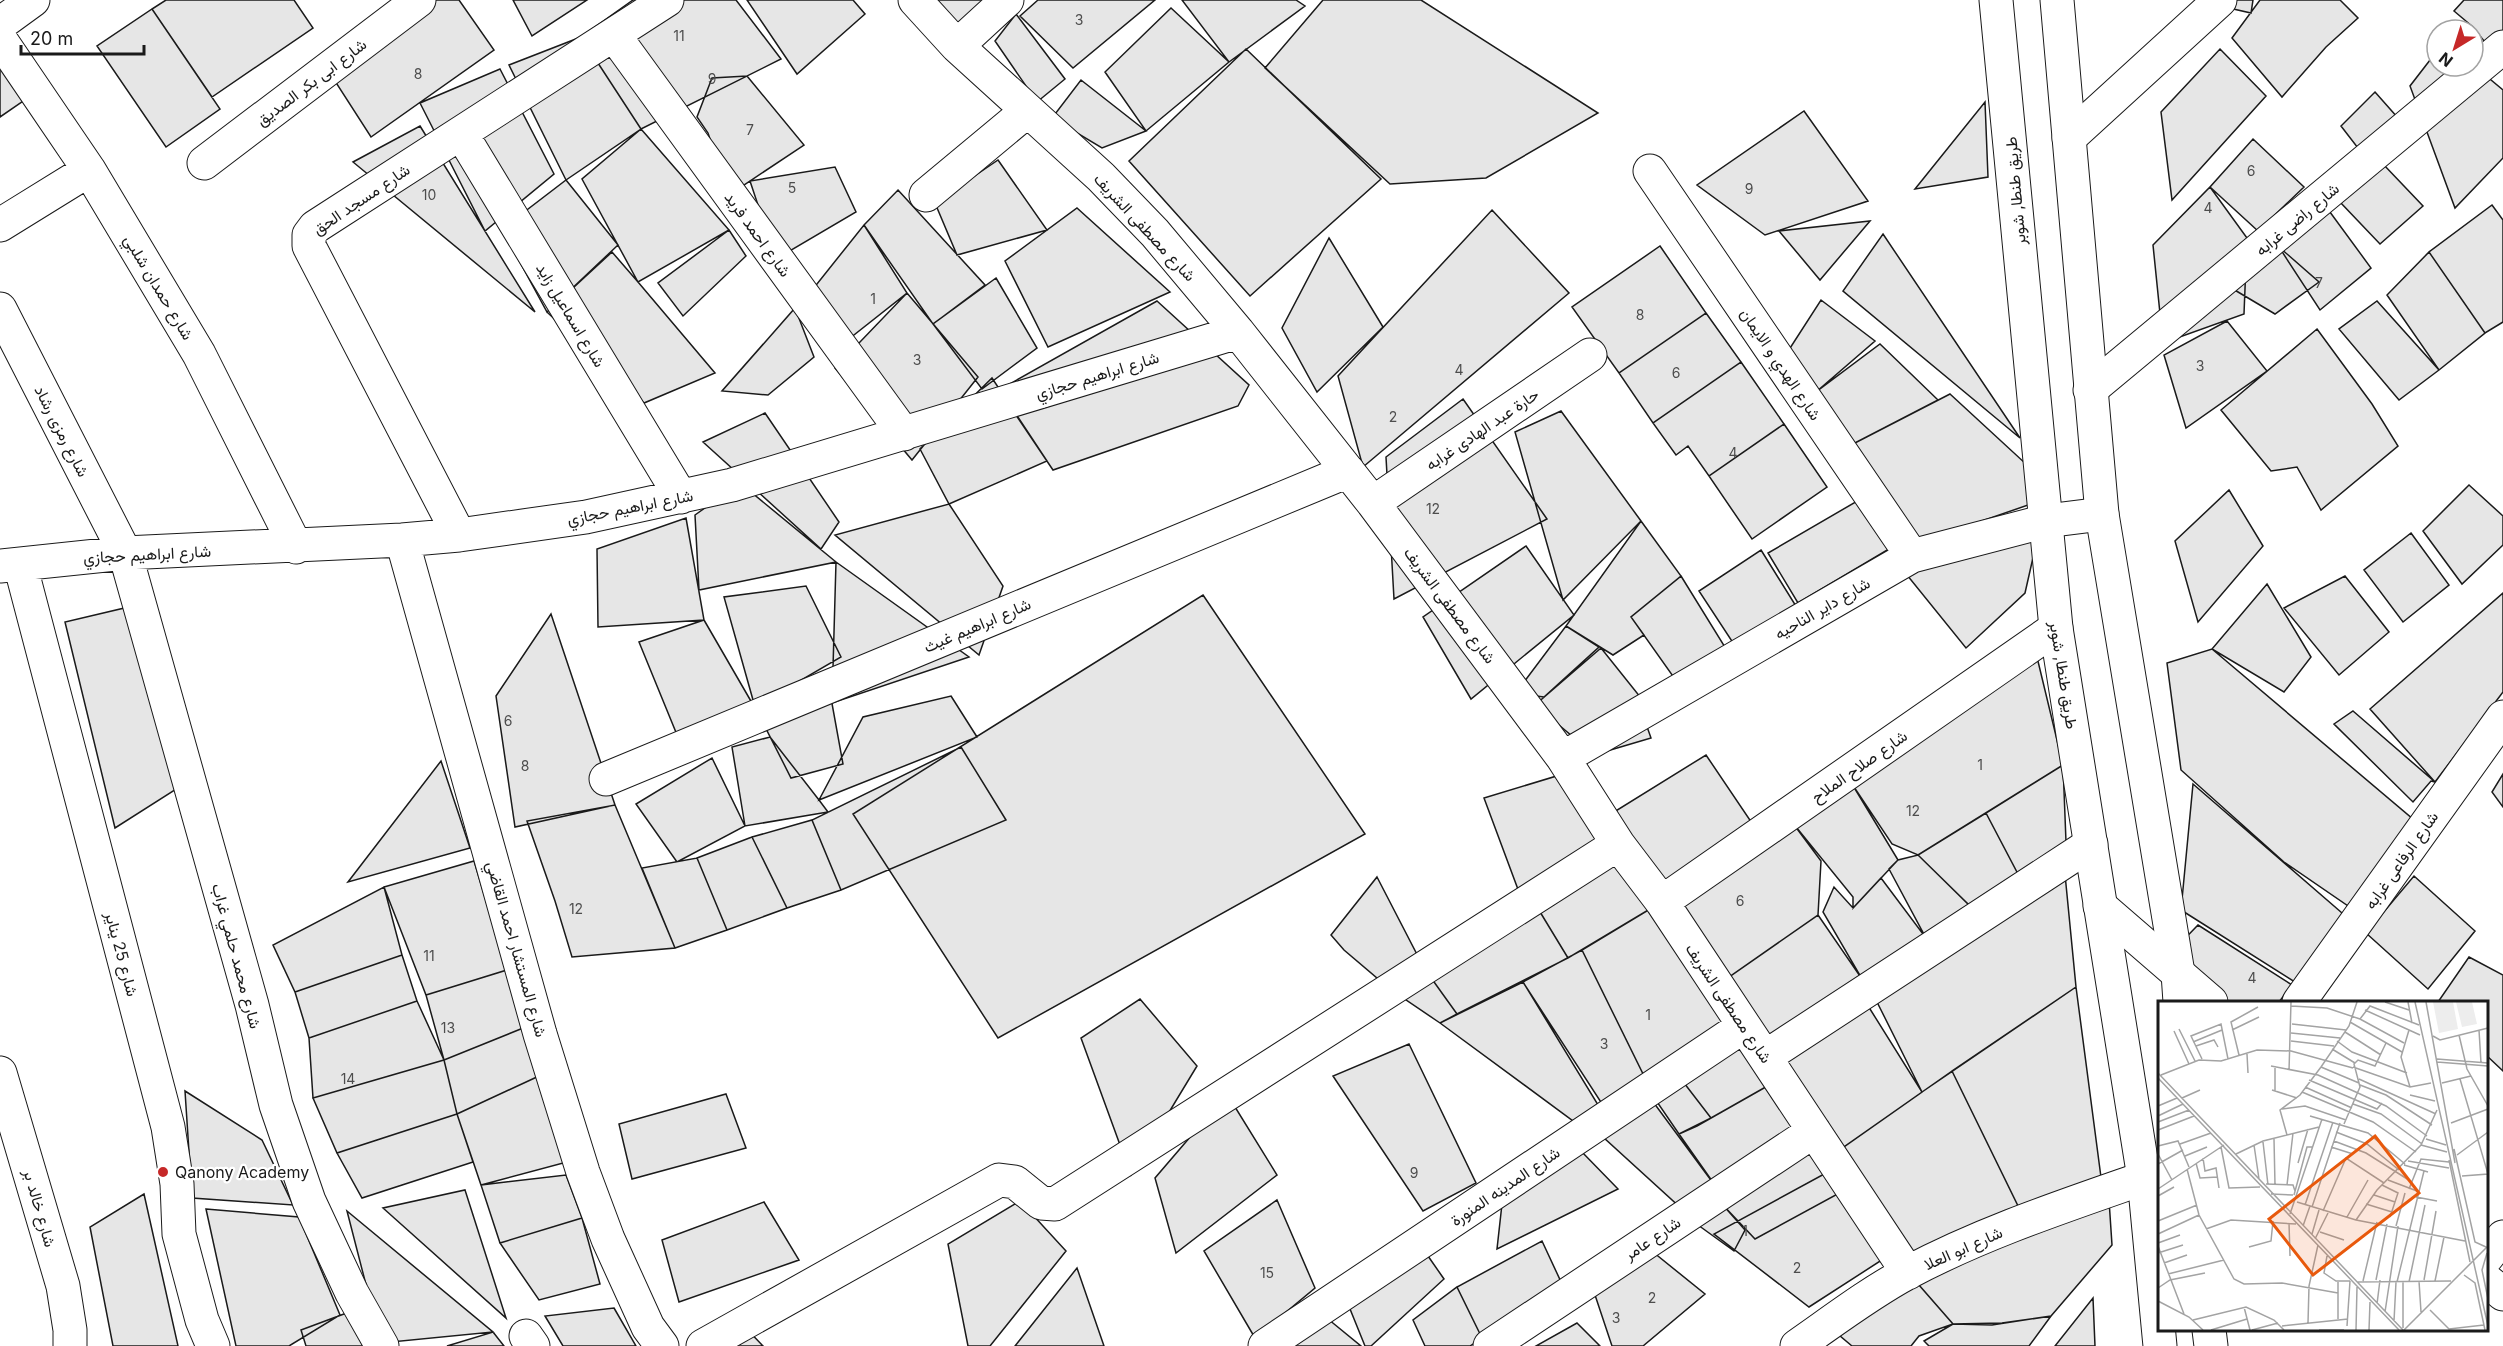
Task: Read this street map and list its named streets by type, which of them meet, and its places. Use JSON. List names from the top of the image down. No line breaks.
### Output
{"streets":{"street":["شارع ابى بكر الصديق","طريق طنطا, شوبر","شارع مسجد الحق","شارع راضى غرابه","شارع مصطفى الشريف","شارع احمد فريد","شارع حمدان شلبي","شارع اسماعيل زايد","شارع الهدي و الايمان","شارع ابراهيم حجازي","حارة عبد الهادى غرابه","شارع رمزى رشاد","شارع داير الناحيه","شارع ابراهيم غيث","شارع صلاح الملاح","شارع الرفاعى غرابه","شارع المستشار احمد القاضي","شارع 25 يناير","شارع محمد حلمي غراب","شارع المدينه المنورة","شارع خالد بر","شارع عامر","شارع ابو العلا"]},"crossings":[["طريق طنطا, شوبر","شارع داير الناحيه"],["طريق طنطا, شوبر","شارع صلاح الملاح"],["طريق طنطا, شوبر","شارع ابو العلا"],["شارع مسجد الحق","شارع احمد فريد"],["شارع مسجد الحق","شارع اسماعيل زايد"],["شارع مسجد الحق","شارع ابراهيم حجازي"],["شارع مصطفى الشريف","شارع ابراهيم حجازي"],["شارع مصطفى الشريف","حارة عبد الهادى غرابه"],["شارع مصطفى الشريف","شارع داير الناحيه"],["شارع مصطفى الشريف","شارع ابراهيم غيث"],["شارع مصطفى الشريف","شارع صلاح الملاح"],["شارع مصطفى الشريف","شارع المدينه المنورة"],["شارع مصطفى الشريف","شارع عامر"],["شارع مصطفى الشريف","شارع ابو العلا"],["شارع احمد فريد","شارع ابراهيم حجازي"],["شارع حمدان شلبي","شارع ابراهيم حجازي"],["شارع اسماعيل زايد","شارع ابراهيم حجازي"],["شارع الهدي و الايمان","شارع داير الناحيه"],["شارع ابراهيم حجازي","شارع رمزى رشاد"],["شارع ابراهيم حجازي","شارع المستشار احمد القاضي"],["شارع ابراهيم حجازي","شارع 25 يناير"],["شارع ابراهيم حجازي","شارع محمد حلمي غراب"],["شارع رمزى رشاد","شارع محمد حلمي غراب"]],"places":["Qanony Academy"],"house_numbers":["3","11","8","9","7","6","5","9","10","4","7","1","8","3","3","4","6","2","4","12","6","1","8","12","6","12","11","4","1","13","3","14","9","1","2","15","2","3"],"scale_bar":"20 m","north":"bottom left"}
